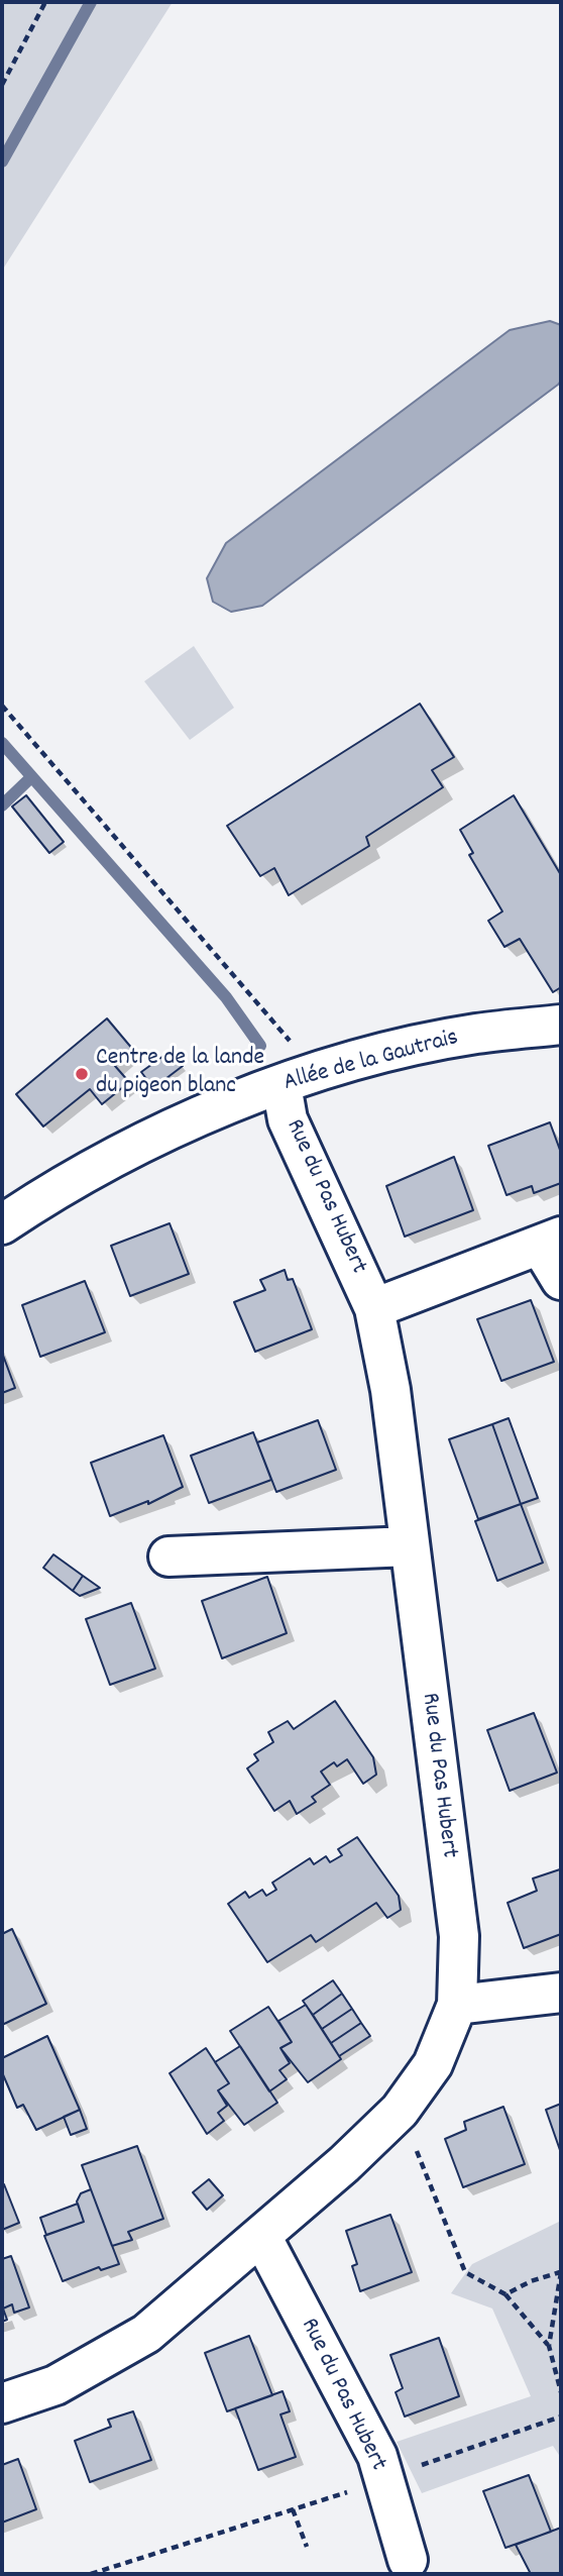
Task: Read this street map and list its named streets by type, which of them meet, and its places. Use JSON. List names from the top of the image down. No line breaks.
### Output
{"streets":{"street":["Allée de la Gautrais","Rue du Pas Hubert"]},"crossings":[["Allée de la Gautrais","Rue du Pas Hubert"]],"places":["Centre de la lande du pigeon blanc"]}
